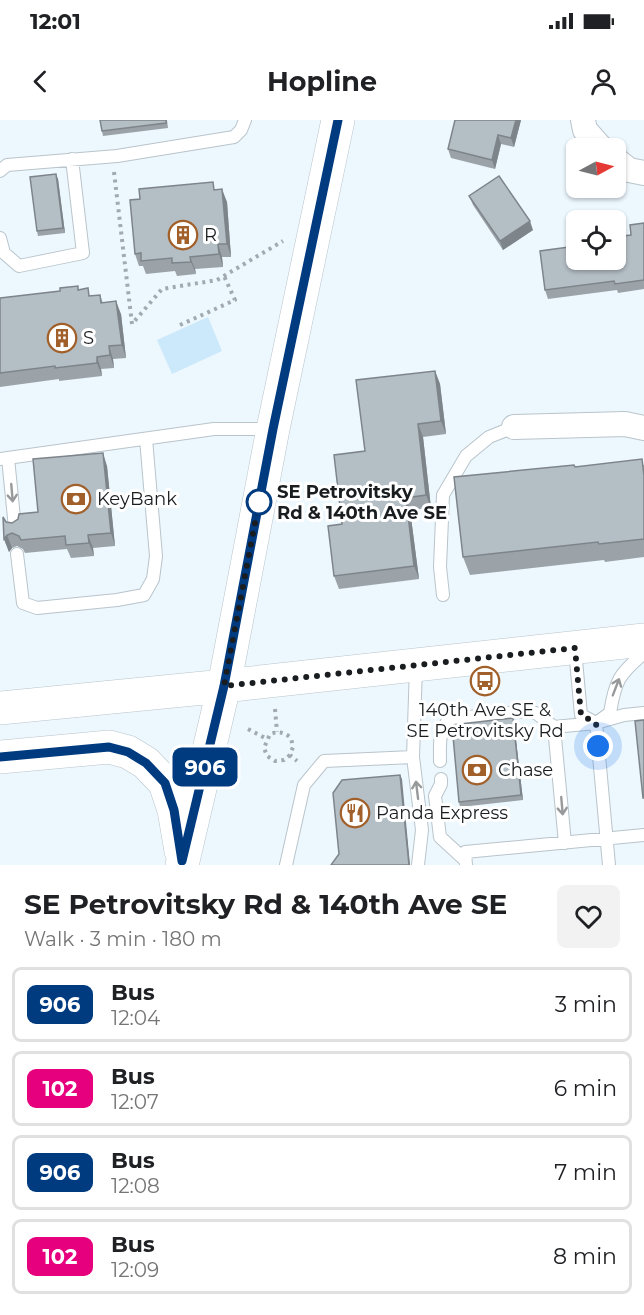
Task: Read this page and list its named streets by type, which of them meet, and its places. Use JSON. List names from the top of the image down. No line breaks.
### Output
{"places":{"building":["R","S"],"bank":["KeyBank","Chase"],"other":["SE Petrovitsky Rd & 140th Ave SE"],"bus stop":["140th Ave SE & SE Petrovitsky Rd"],"restaurant":["Panda Express"]},"lines":["bus line 906"],"north":"right","page":{"status":"12:01","header":"Hopline","on_map":"906","heading":["SE Petrovitsky Rd & 140th Ave SE","Walk · 3 min · 180 m"],"list":[{"mark":"906","name":"Bus","note":"12:04","value":"3 min"},{"mark":"102","name":"Bus","note":"12:07","value":"6 min"},{"mark":"906","name":"Bus","note":"12:08","value":"7 min"},{"mark":"102","name":"Bus","note":"12:09","value":"8 min"}]}}
